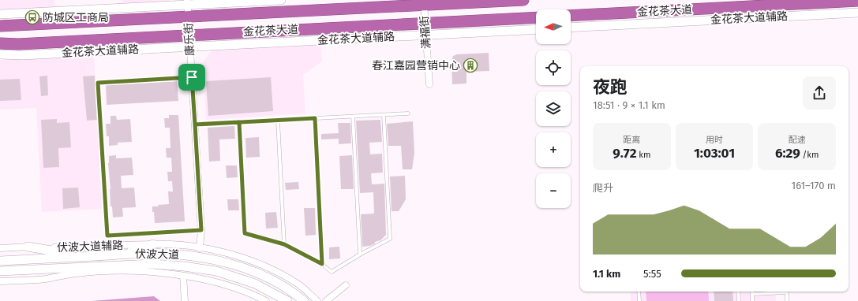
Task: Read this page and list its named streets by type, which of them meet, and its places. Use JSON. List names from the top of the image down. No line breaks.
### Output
{"streets":{"highway":["金花茶大道"],"street":["金花茶大道辅路","满福街","康乐街","伏波大道辅路","伏波大道"]},"crossings":[["金花茶大道","满福街"],["金花茶大道","康乐街"],["金花茶大道辅路","满福街"],["金花茶大道辅路","康乐街"],["康乐街","伏波大道辅路"]],"places":{"bus stop":["防城区工商局"],"building":["春江嘉园营销中心"]},"north":"left","page":{"map_buttons":["+","−"],"heading":["夜跑","18:51 · 9 × 1.1 km"],"stats":[["距离","9.72 km"],["用时","1:03:01"],["配速","6:29 /km"]],"chart":["爬升","161–170 m"],"list":[{"name":"1.1 km","note":"5:55"}]}}
